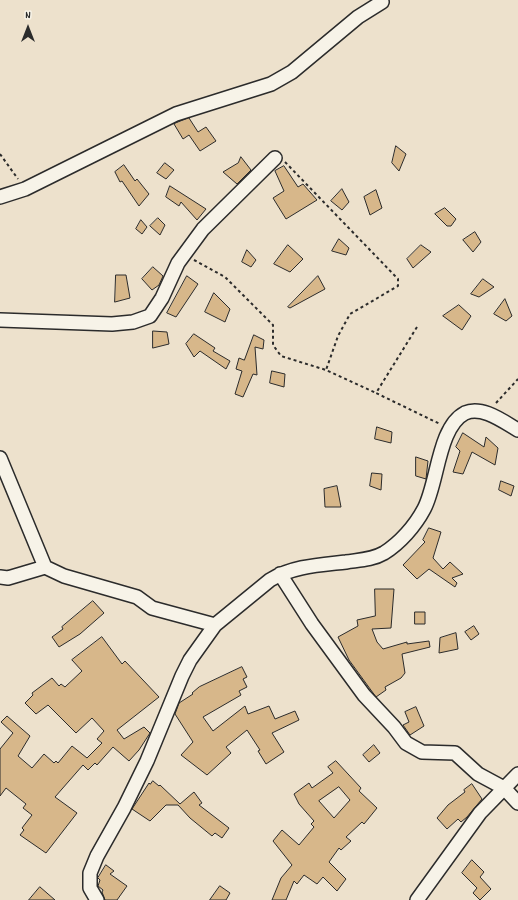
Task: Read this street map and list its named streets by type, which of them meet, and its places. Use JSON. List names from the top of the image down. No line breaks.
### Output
{"north":"top"}
